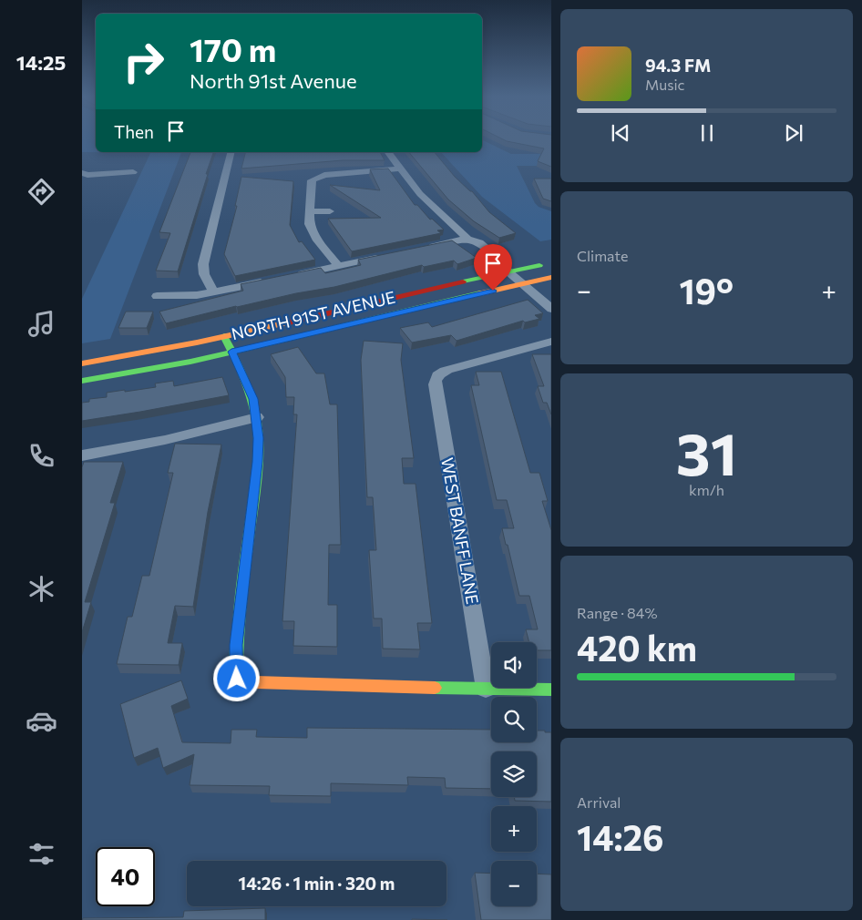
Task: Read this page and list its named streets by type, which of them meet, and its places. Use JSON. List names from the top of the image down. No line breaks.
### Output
{"streets":{"main road":["NORTH 91ST AVENUE"],"street":["WEST BANFF LANE"]},"page":{"tabs":"14:25","turn":["170 m","North 91st Avenue"],"song":["94.3 FM","Music"],"then":"Then","tile":["Climate",["31","km/h"],["Range · 84%","420 km"],["Arrival","14:26"]],"heat":["−","19°","+"],"map_buttons":["+","−"],"limit":"40","trip":"14:26 · 1 min · 320 m"}}
